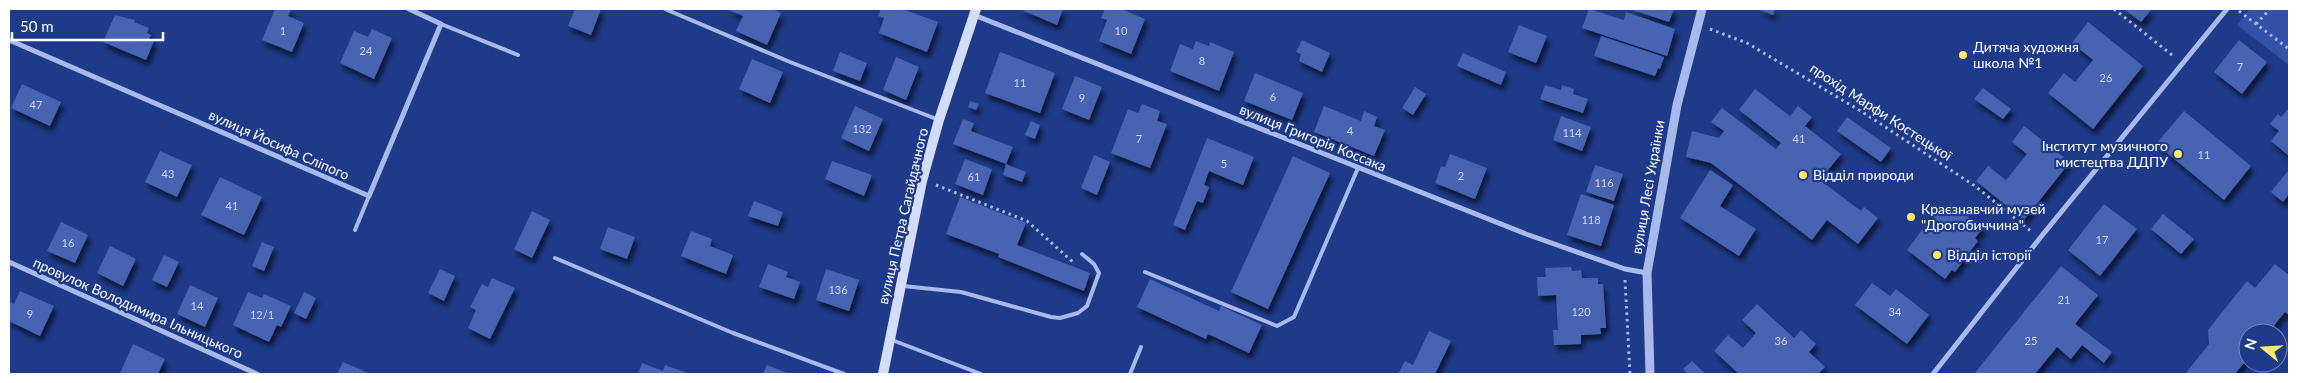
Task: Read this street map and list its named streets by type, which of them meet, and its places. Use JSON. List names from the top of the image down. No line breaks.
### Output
{"streets":{"main road":["вулиця Петра Сагайдачного"],"street":["вулиця Григорія Коссака","вулиця Йосифа Сліпого","вулиця Лесі Українки","провулок Володимира Ільницького"],"path":["прохід Марфи Костецької"]},"crossings":[["прохід Марфи Костецької","вулиця Лесі Українки"],["вулиця Григорія Коссака","вулиця Лесі Українки"],["вулиця Григорія Коссака","вулиця Петра Сагайдачного"]],"places":["Дитяча художня школа №1","Інститут музичного мистецтва ДДПУ","Відділ природи","Краєзнавчий музей \"Дрогобиччина\"","Відділ історії"],"house_numbers":["1","10","24","8","7","26","11","6","9","47","132","4","114","7","41","11","5","43","2","61","116","41","118","17","16","136","21","14","120","34","9","12/1","36","25"],"scale_bar":"50 m","north":"left"}
